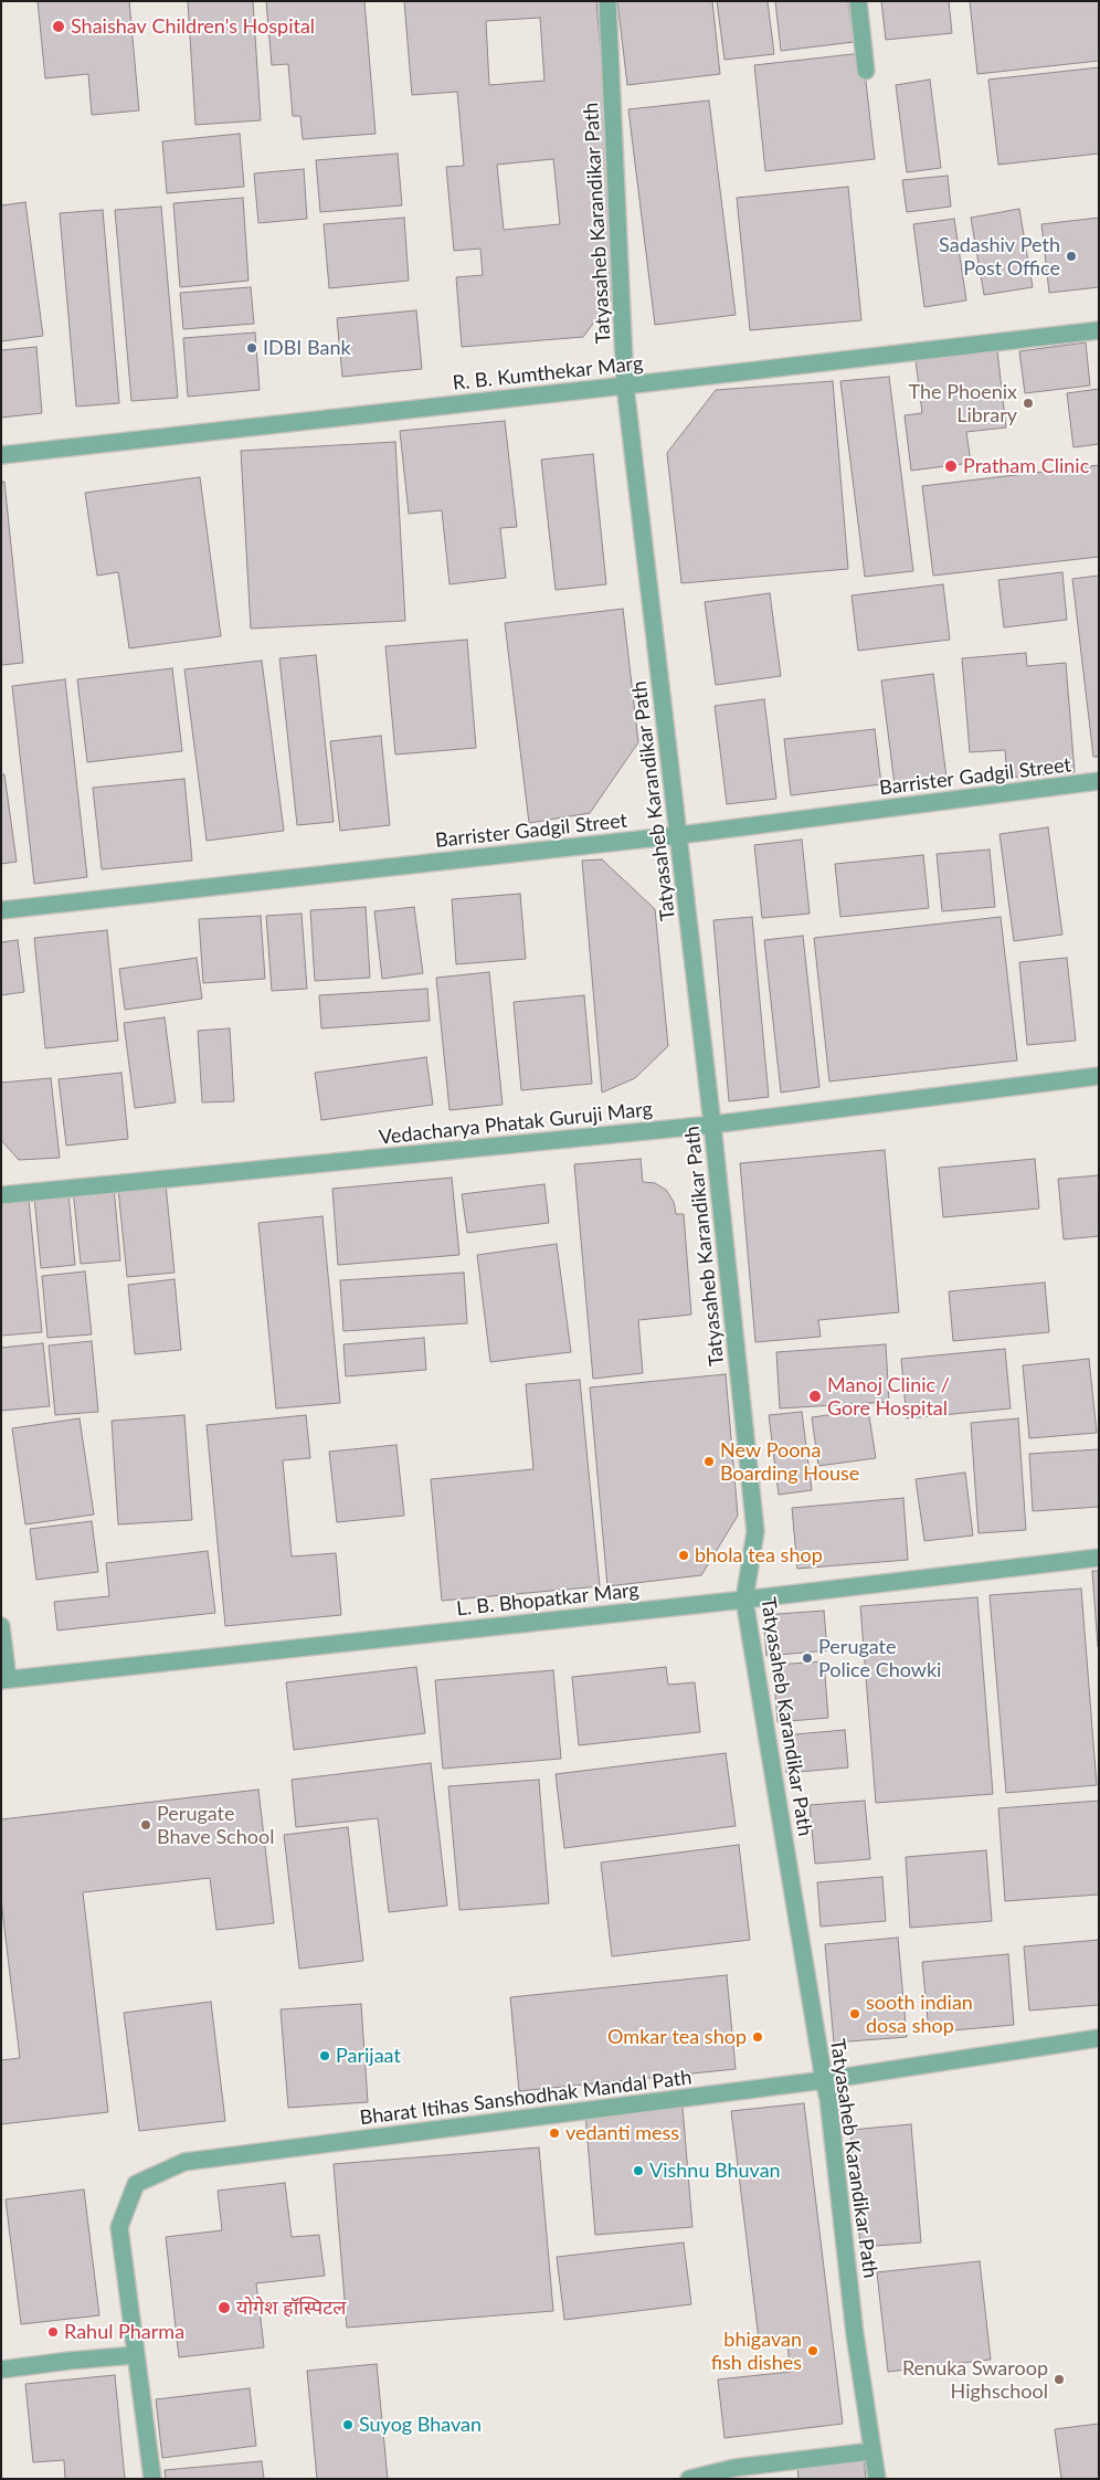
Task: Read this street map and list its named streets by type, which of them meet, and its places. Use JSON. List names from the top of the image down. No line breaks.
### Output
{"streets":{"street":["Tatyasaheb Karandikar Path","R. B. Kumthekar Marg","Barrister Gadgil Street","Vedacharya Phatak Guruji Marg","L. B. Bhopatkar Marg","Bharat Itihas Sanshodhak Mandal Path"]},"crossings":[["Tatyasaheb Karandikar Path","R. B. Kumthekar Marg"],["Tatyasaheb Karandikar Path","Barrister Gadgil Street"],["Tatyasaheb Karandikar Path","Vedacharya Phatak Guruji Marg"],["Tatyasaheb Karandikar Path","L. B. Bhopatkar Marg"],["Tatyasaheb Karandikar Path","Bharat Itihas Sanshodhak Mandal Path"]],"places":["Shaishav Children's Hospital","Sadashiv Peth Post Office","IDBI Bank","The Phoenix Library","Pratham Clinic","Manoj Clinic / Gore Hospital","New Poona Boarding House","bhola tea shop","Perugate Police Chowki","Perugate Bhave School","sooth indian dosa shop","Omkar tea shop","Parijaat","vedanti mess","Vishnu Bhuvan","योगेश हॉस्पिटल","Rahul Pharma","bhigavan fish dishes","Renuka Swaroop Highschool","Suyog Bhavan"]}
